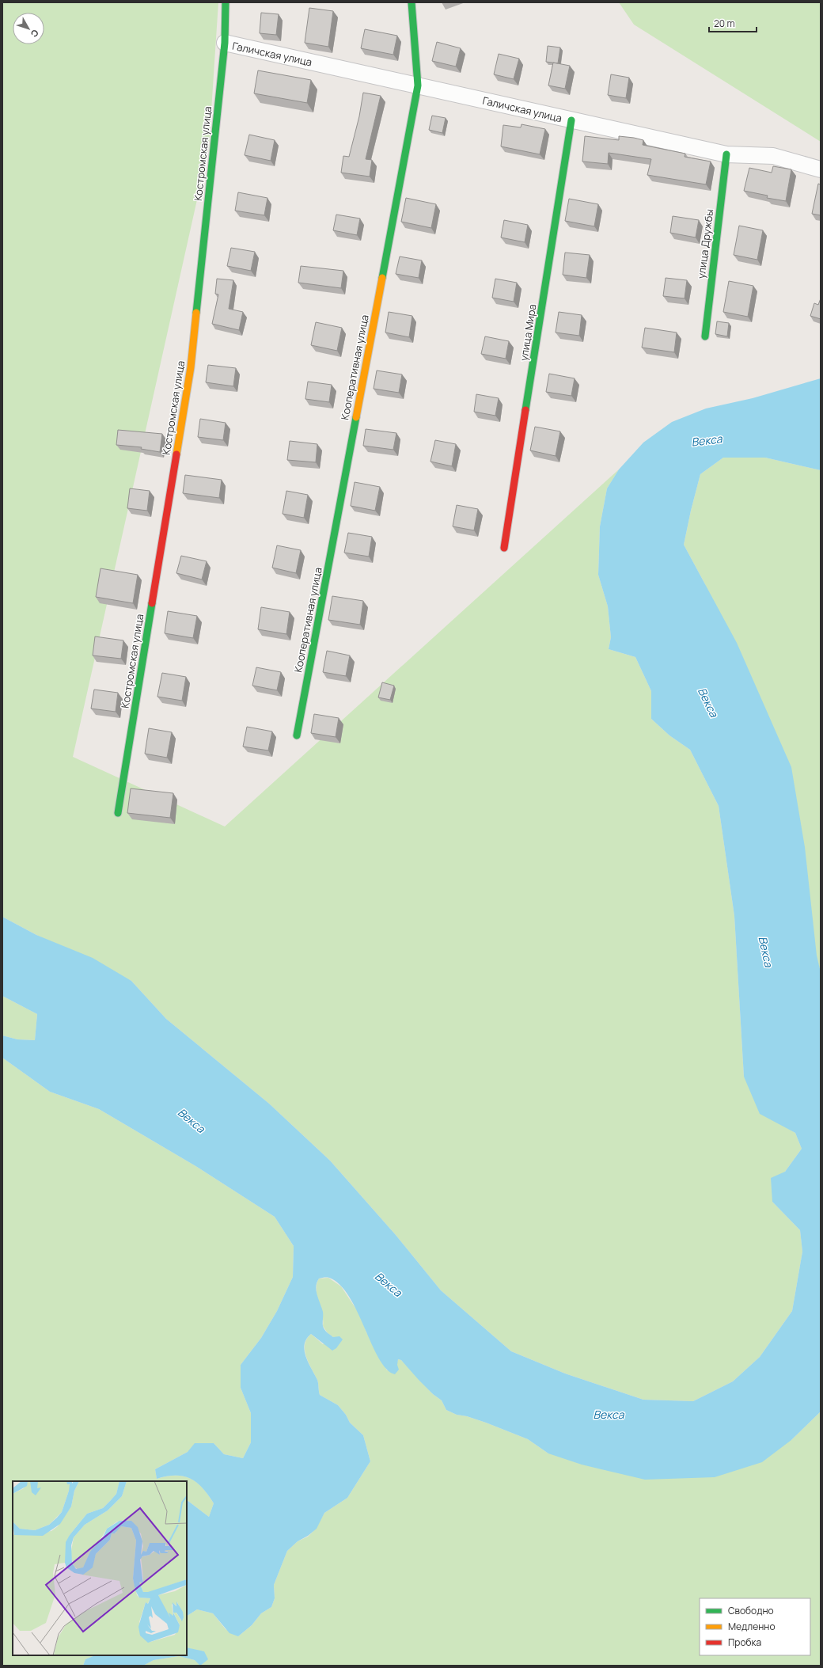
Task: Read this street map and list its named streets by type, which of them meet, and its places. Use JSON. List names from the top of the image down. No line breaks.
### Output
{"streets":{"street":["Галичская улица","Костромская улица","улица Дружбы","улица Мира","Кооперативная улица"]},"crossings":[["Галичская улица","Костромская улица"],["Галичская улица","улица Дружбы"],["Галичская улица","улица Мира"],["Галичская улица","Кооперативная улица"]],"water":["Векса"],"legend":["Свободно","Медленно","Пробка"],"scale_bar":"20 m","north":"bottom right"}
